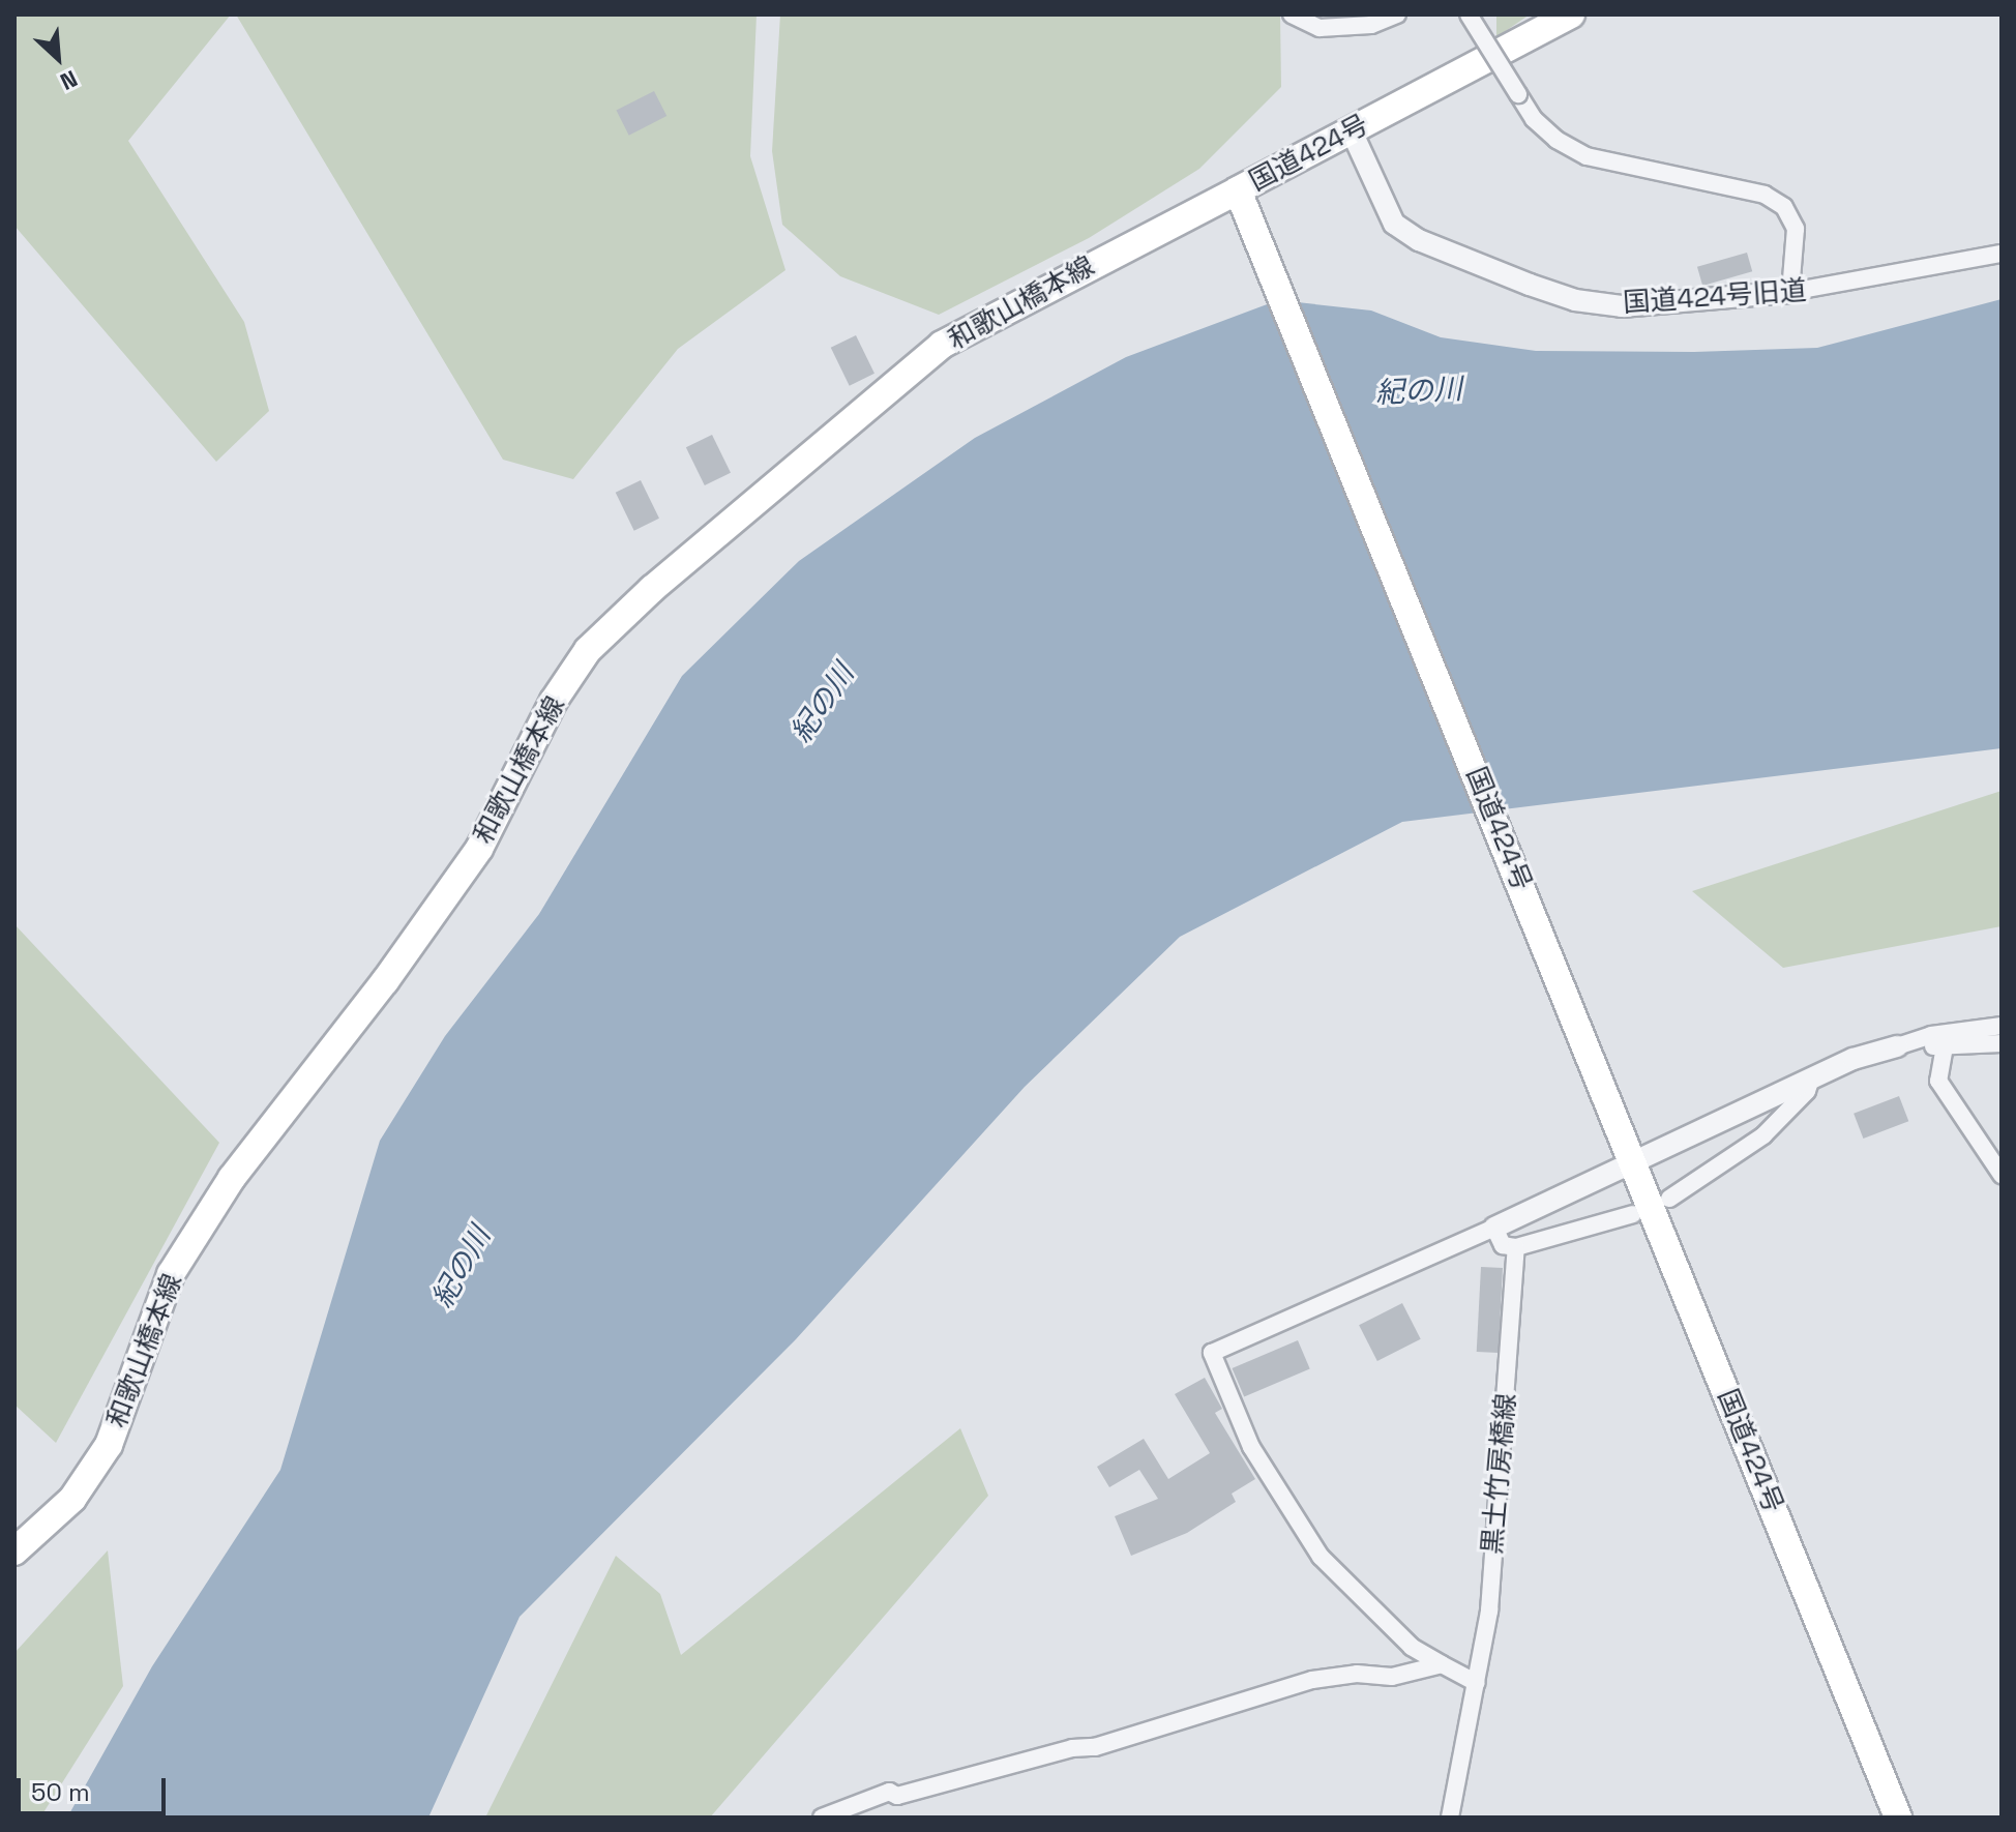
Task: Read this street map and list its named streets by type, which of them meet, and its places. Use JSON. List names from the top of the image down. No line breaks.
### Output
{"streets":{"main road":["国道424号","和歌山橋本線"],"street":["国道424号旧道","黒土竹房橋線"]},"crossings":[["国道424号","国道424号旧道"],["国道424号","和歌山橋本線"]],"water":["紀の川"],"scale_bar":"50 m","north":"bottom right"}
